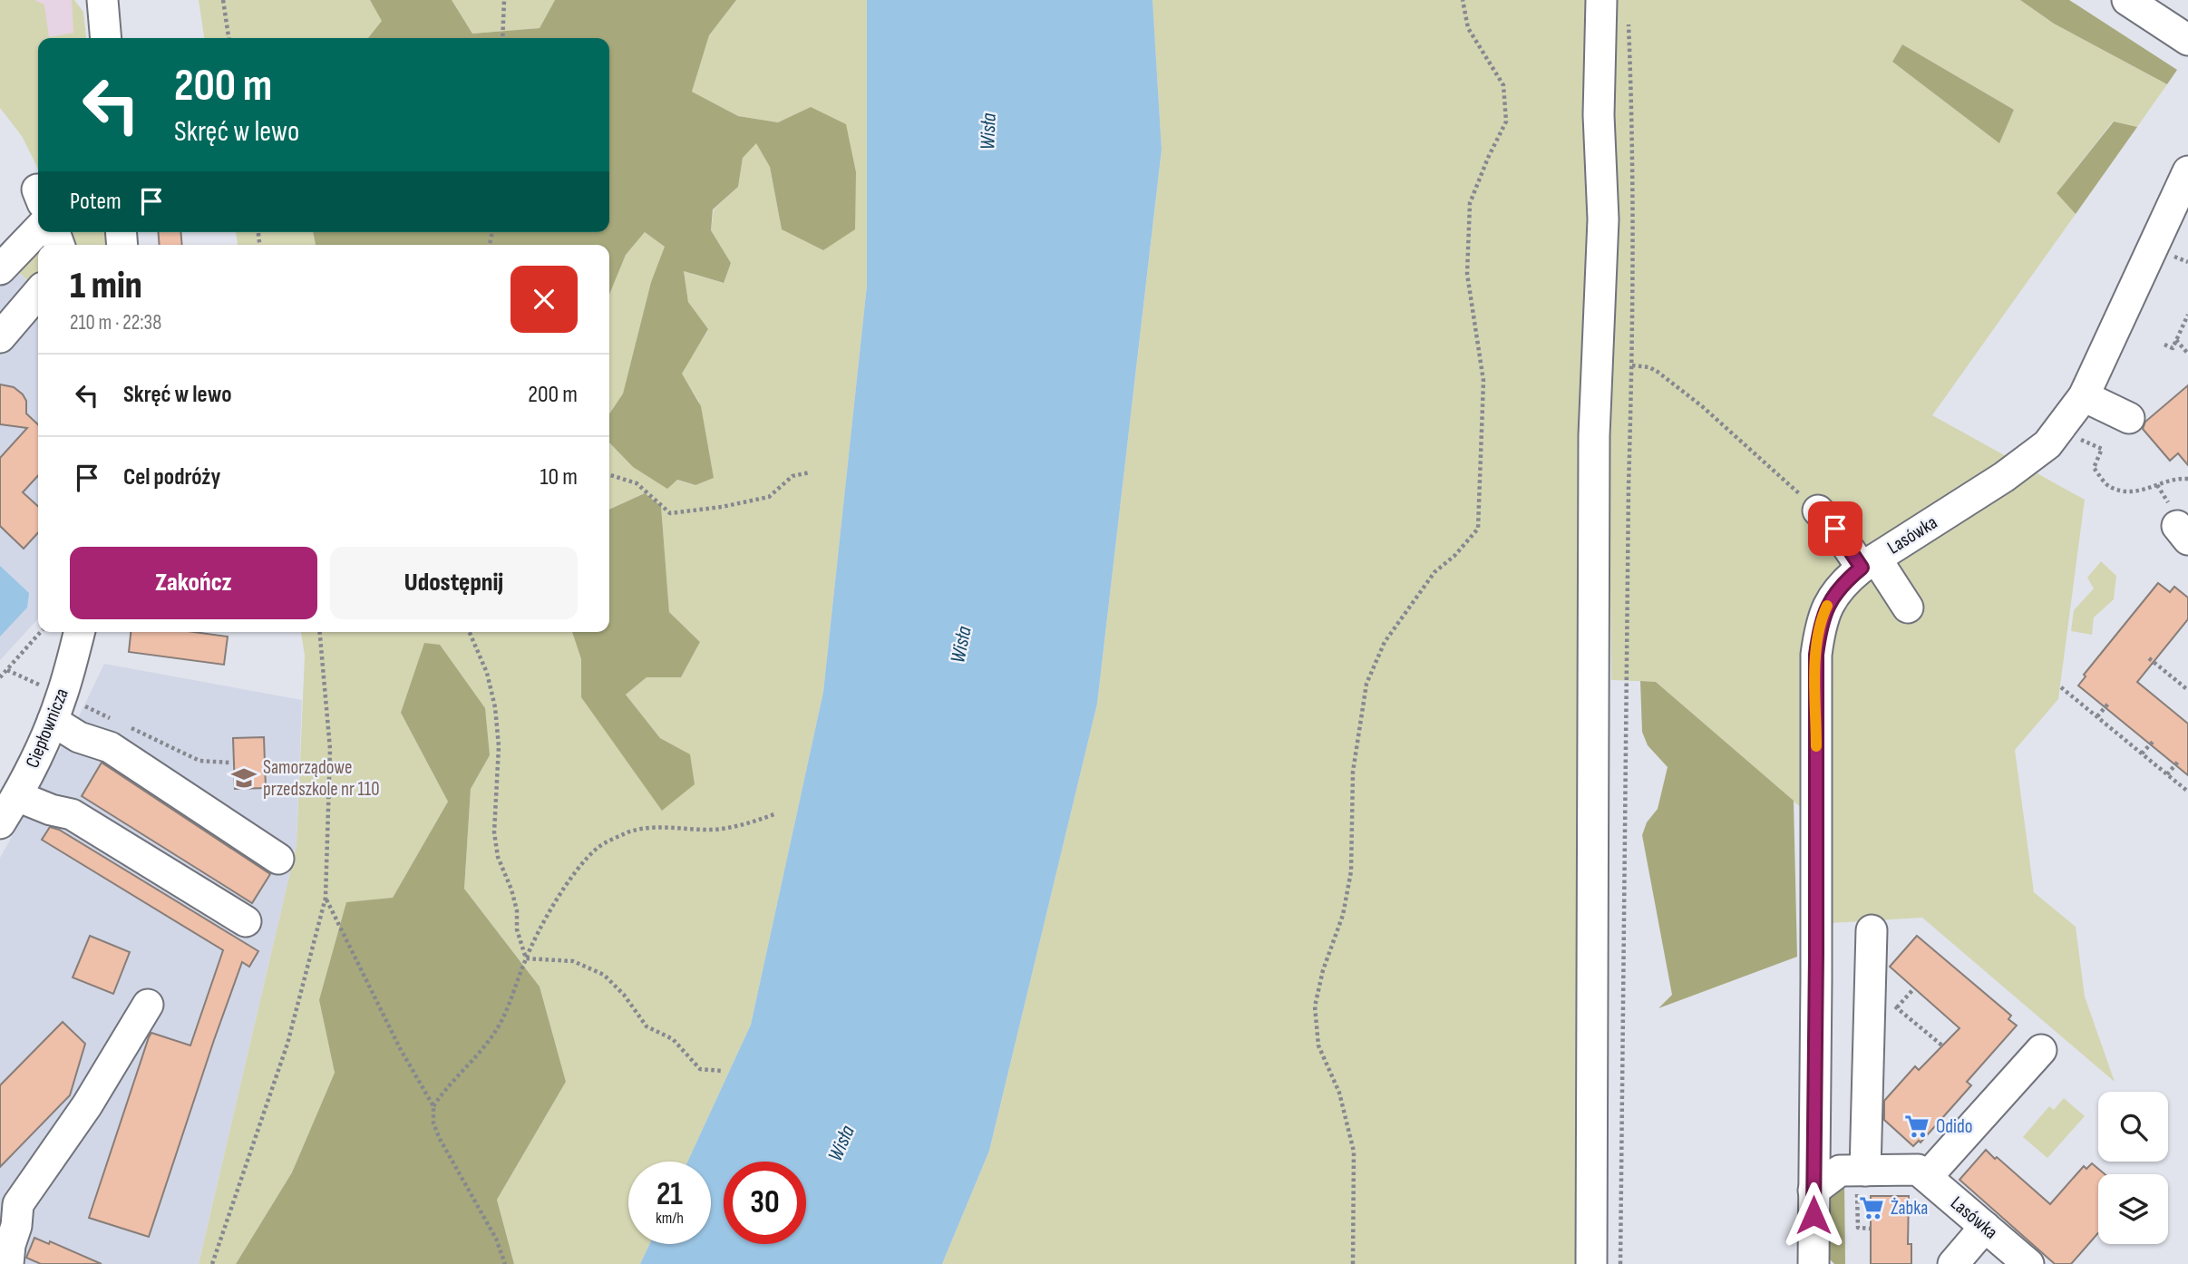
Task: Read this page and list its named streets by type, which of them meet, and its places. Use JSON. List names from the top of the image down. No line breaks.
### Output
{"streets":{"street":["Lasówka","Ciepłownicza"]},"water":["Wisła"],"places":{"school or university":["Samorządowe przedszkole nr 110"],"supermarket":["Odido","Żabka"]},"page":{"turn":["200 m","Skręć w lewo"],"then":"Potem","heading":["1 min","210 m · 22:38"],"list":[{"name":"Skręć w lewo","value":"200 m"},{"name":"Cel podróży","value":"10 m"}],"buttons":["Zakończ","Udostępnij"],"speed":"21 km/h","limit":"30"}}
